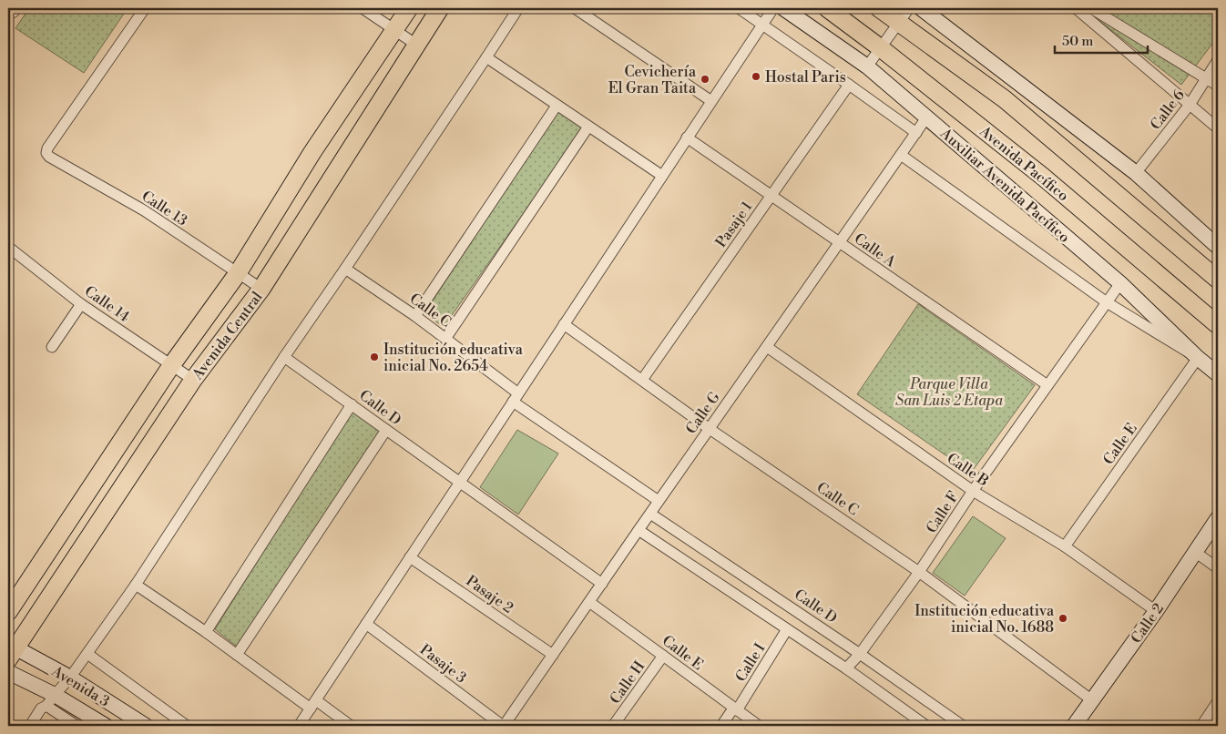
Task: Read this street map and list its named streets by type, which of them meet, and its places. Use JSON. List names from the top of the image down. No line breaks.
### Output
{"streets":{"main road":["Avenida Pacífico","Auxiliar Avenida Pacífico","Avenida Central","Calle 2","Avenida 3"],"street":["Calle 6","Calle 13","Pasaje 1","Calle A","Calle 14","Calle C","Calle D","Calle G","Calle E","Calle B","Calle F","Pasaje 2","Calle I","Pasaje 3","Calle H"]},"crossings":[["Auxiliar Avenida Pacífico","Calle G"],["Auxiliar Avenida Pacífico","Calle E"],["Auxiliar Avenida Pacífico","Calle F"],["Calle 13","Avenida Central"],["Pasaje 1","Calle A"],["Pasaje 1","Calle C"],["Calle A","Calle G"],["Calle A","Calle F"],["Calle 14","Avenida Central"],["Calle C","Calle G"],["Calle C","Calle F"],["Calle C","Calle 2"],["Avenida Central","Avenida 3"],["Calle D","Calle G"],["Calle D","Calle F"],["Calle G","Calle E"],["Calle G","Calle B"],["Calle G","Pasaje 2"],["Calle G","Pasaje 3"],["Calle E","Calle B"],["Calle E","Calle I"],["Calle E","Calle H"],["Calle B","Calle F"],["Calle B","Calle 2"]],"parks":["Parque Villa San Luis 2 Etapa"],"places":["Hostal Paris","Cevichería El Gran Taita","Institución educativa inicial No. 2654","Institución educativa inicial No. 1688"],"scale_bar":"50 m"}
